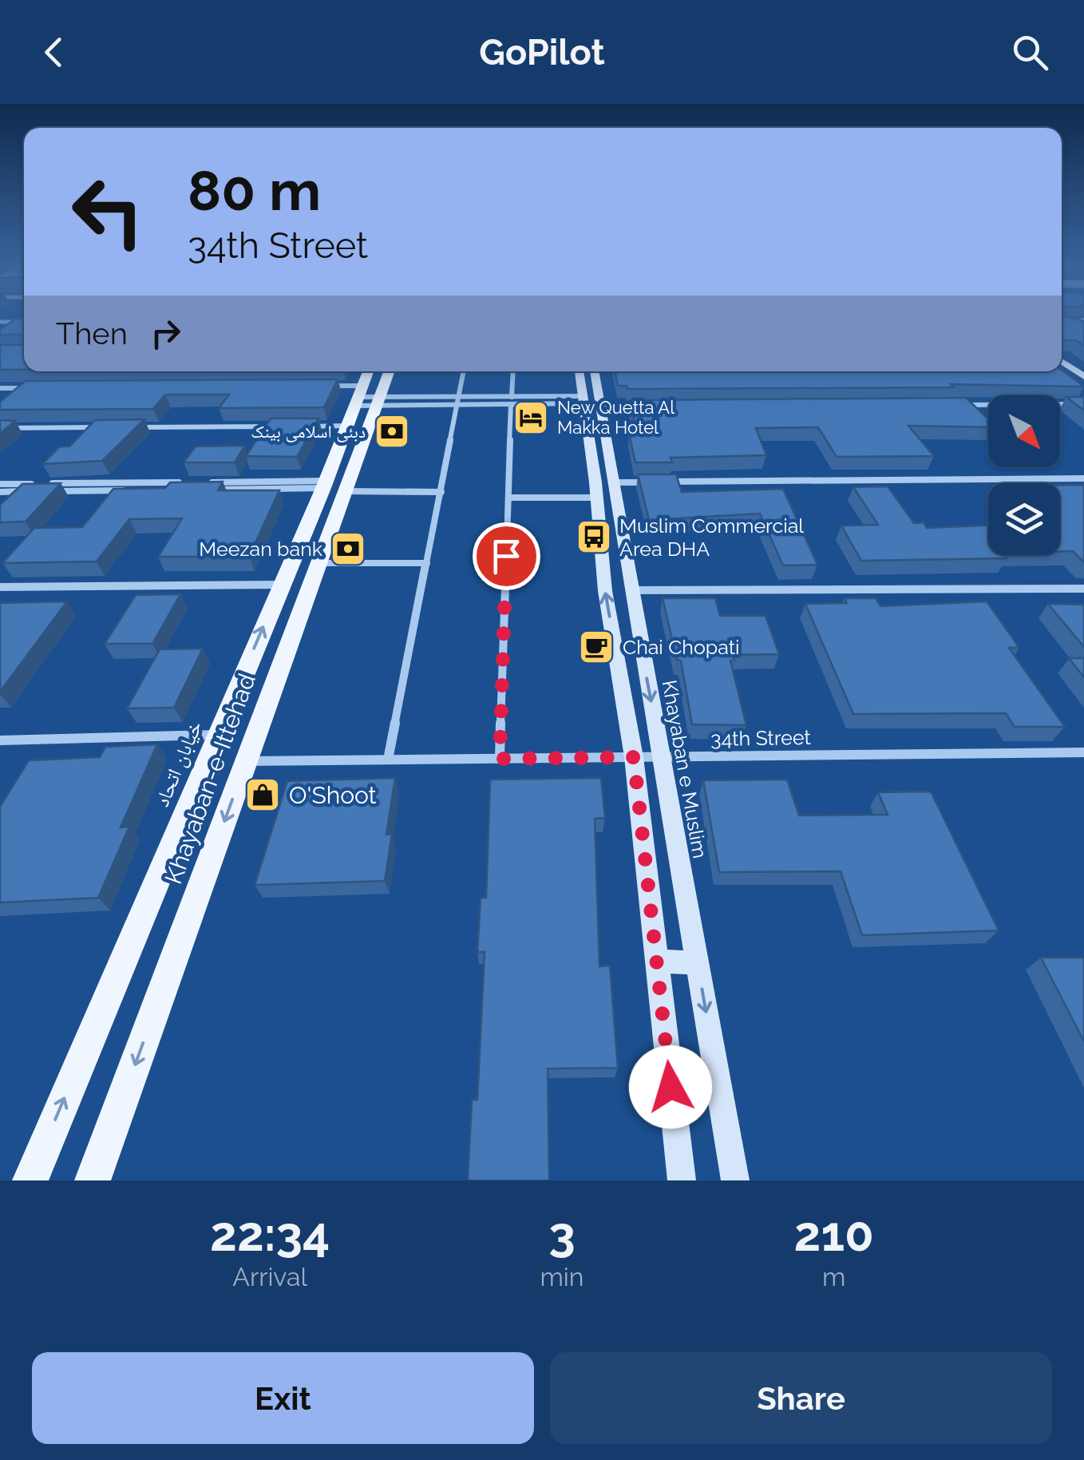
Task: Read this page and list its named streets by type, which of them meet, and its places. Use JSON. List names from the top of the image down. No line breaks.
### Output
{"streets":{"main road":["خیابان اتحاد","Khayaban-e-Ittehad"],"street":["34th Street","Khayaban e Muslim"]},"crossings":[["34th Street","Khayaban e Muslim"],["34th Street","Khayaban-e-Ittehad"],["خیابان اتحاد","Khayaban-e-Ittehad"]],"one_way":["خیابان اتحاد","Khayaban-e-Ittehad"],"places":{"hotel":["New Quetta Al Makka Hotel"],"bank":["دبئی اسلامی بینک","Meezan bank"],"bus stop":["Muslim Commercial Area DHA"],"cafe":["Chai Chopati"],"shop":["O'Shoot"]},"north":"bottom right","page":{"header":"GoPilot","turn":["80 m","34th Street"],"then":"Then","eta":["22:34","Arrival","3","min","210","m"],"buttons":["Exit","Share"]}}
